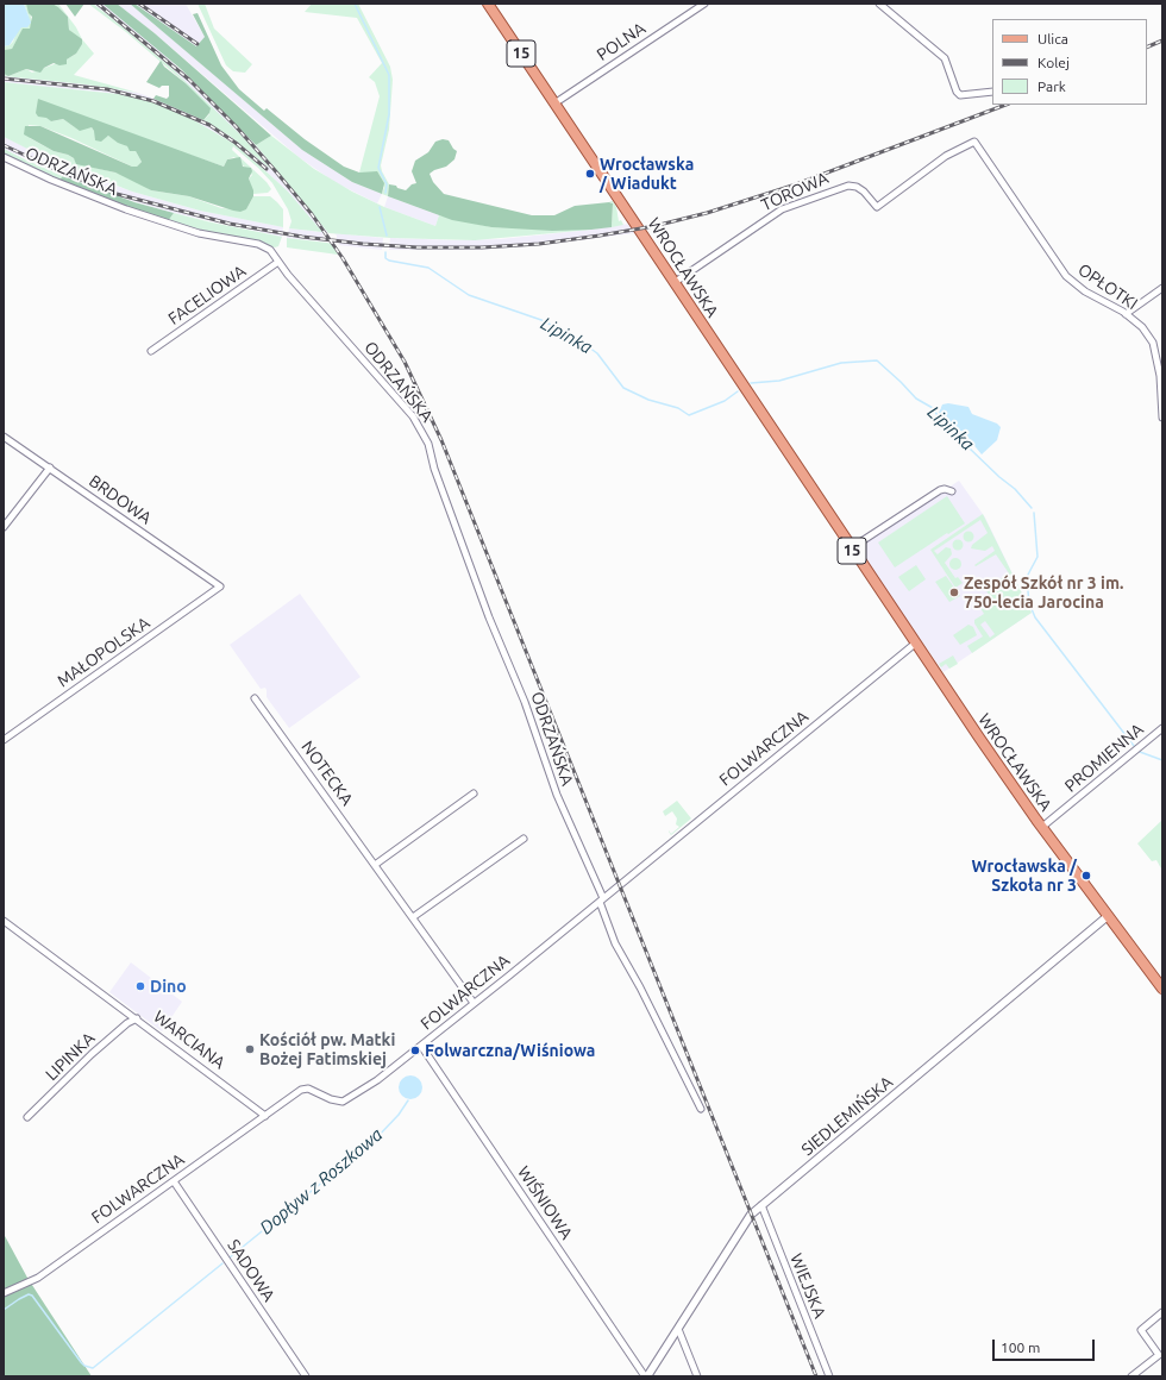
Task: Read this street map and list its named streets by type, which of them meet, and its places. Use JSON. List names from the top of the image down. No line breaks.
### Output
{"streets":{"main road":["15","WROCŁAWSKA"],"street":["POLNA","ODRZAŃSKA","TOROWA","OPŁOTKI","FACELIOWA","BRDOWA","MAŁOPOLSKA","FOLWARCZNA","PROMIENNA","NOTECKA","WARCIANA","LIPINKA","SIEDLEMIŃSKA","WIŚNIOWA","SADOWA","WIEJSKA"]},"crossings":[["POLNA","WROCŁAWSKA"],["ODRZAŃSKA","FACELIOWA"],["ODRZAŃSKA","FOLWARCZNA"],["TOROWA","WROCŁAWSKA"],["TOROWA","OPŁOTKI"],["WROCŁAWSKA","FOLWARCZNA"],["WROCŁAWSKA","PROMIENNA"],["WROCŁAWSKA","SIEDLEMIŃSKA"],["BRDOWA","MAŁOPOLSKA"],["FOLWARCZNA","NOTECKA"],["FOLWARCZNA","WARCIANA"],["FOLWARCZNA","WIŚNIOWA"],["FOLWARCZNA","SADOWA"],["WARCIANA","LIPINKA"],["SIEDLEMIŃSKA","WIŚNIOWA"],["SIEDLEMIŃSKA","WIEJSKA"]],"water":["Lipinka","Dopływ z Roszkowa"],"places":["Wrocławska / Wiadukt","Zespół Szkół nr 3 im. 750-lecia Jarocina","Wrocławska / Szkoła nr 3","Dino","Kościół pw. Matki Bożej Fatimskiej","Folwarczna/Wiśniowa"],"legend":["Ulica","Kolej","Park"],"scale_bar":"100 m"}
